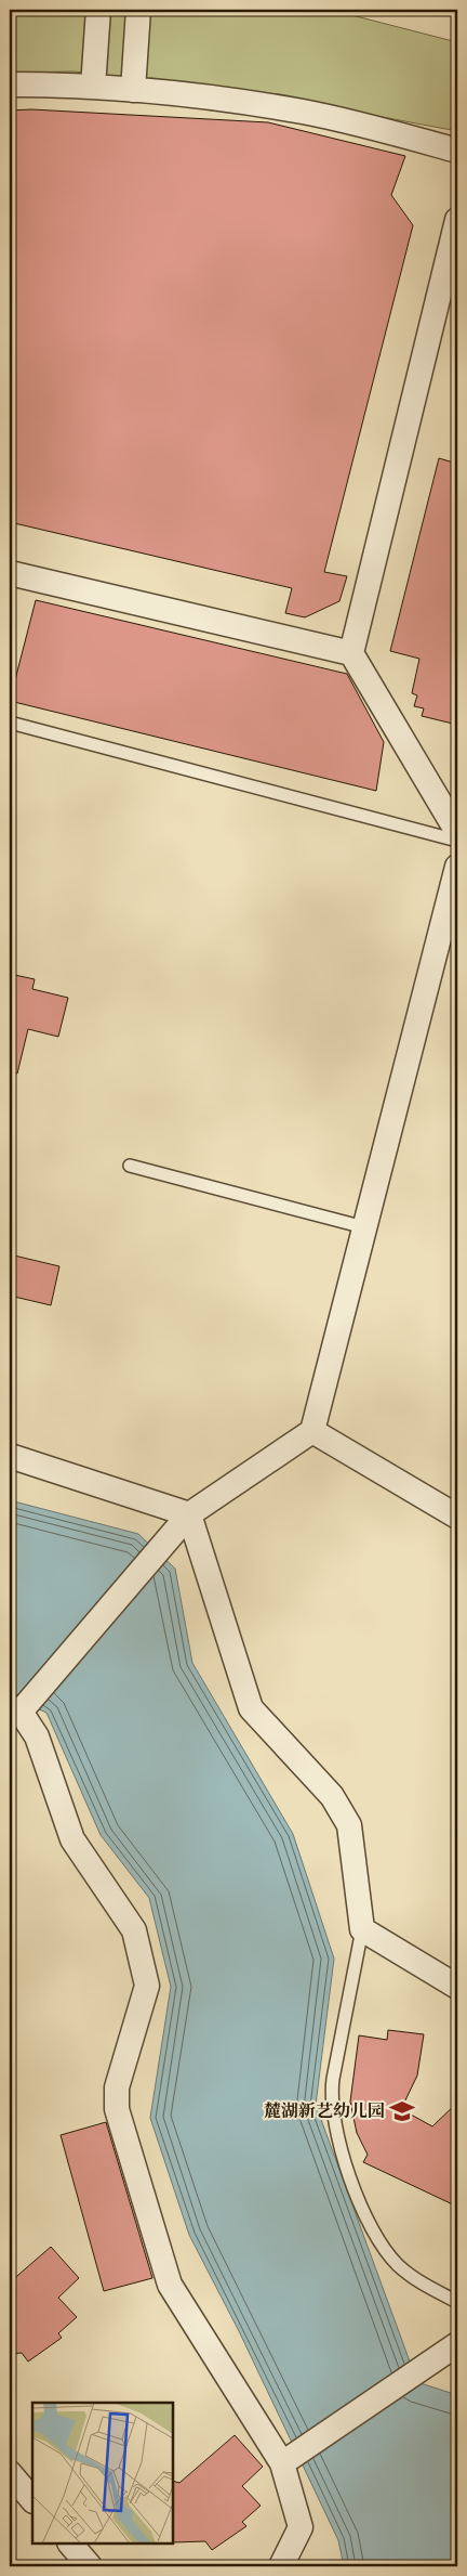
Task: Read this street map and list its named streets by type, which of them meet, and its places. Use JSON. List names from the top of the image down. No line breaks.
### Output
{"places":{"school or university":["麓湖新艺幼儿园"]}}
